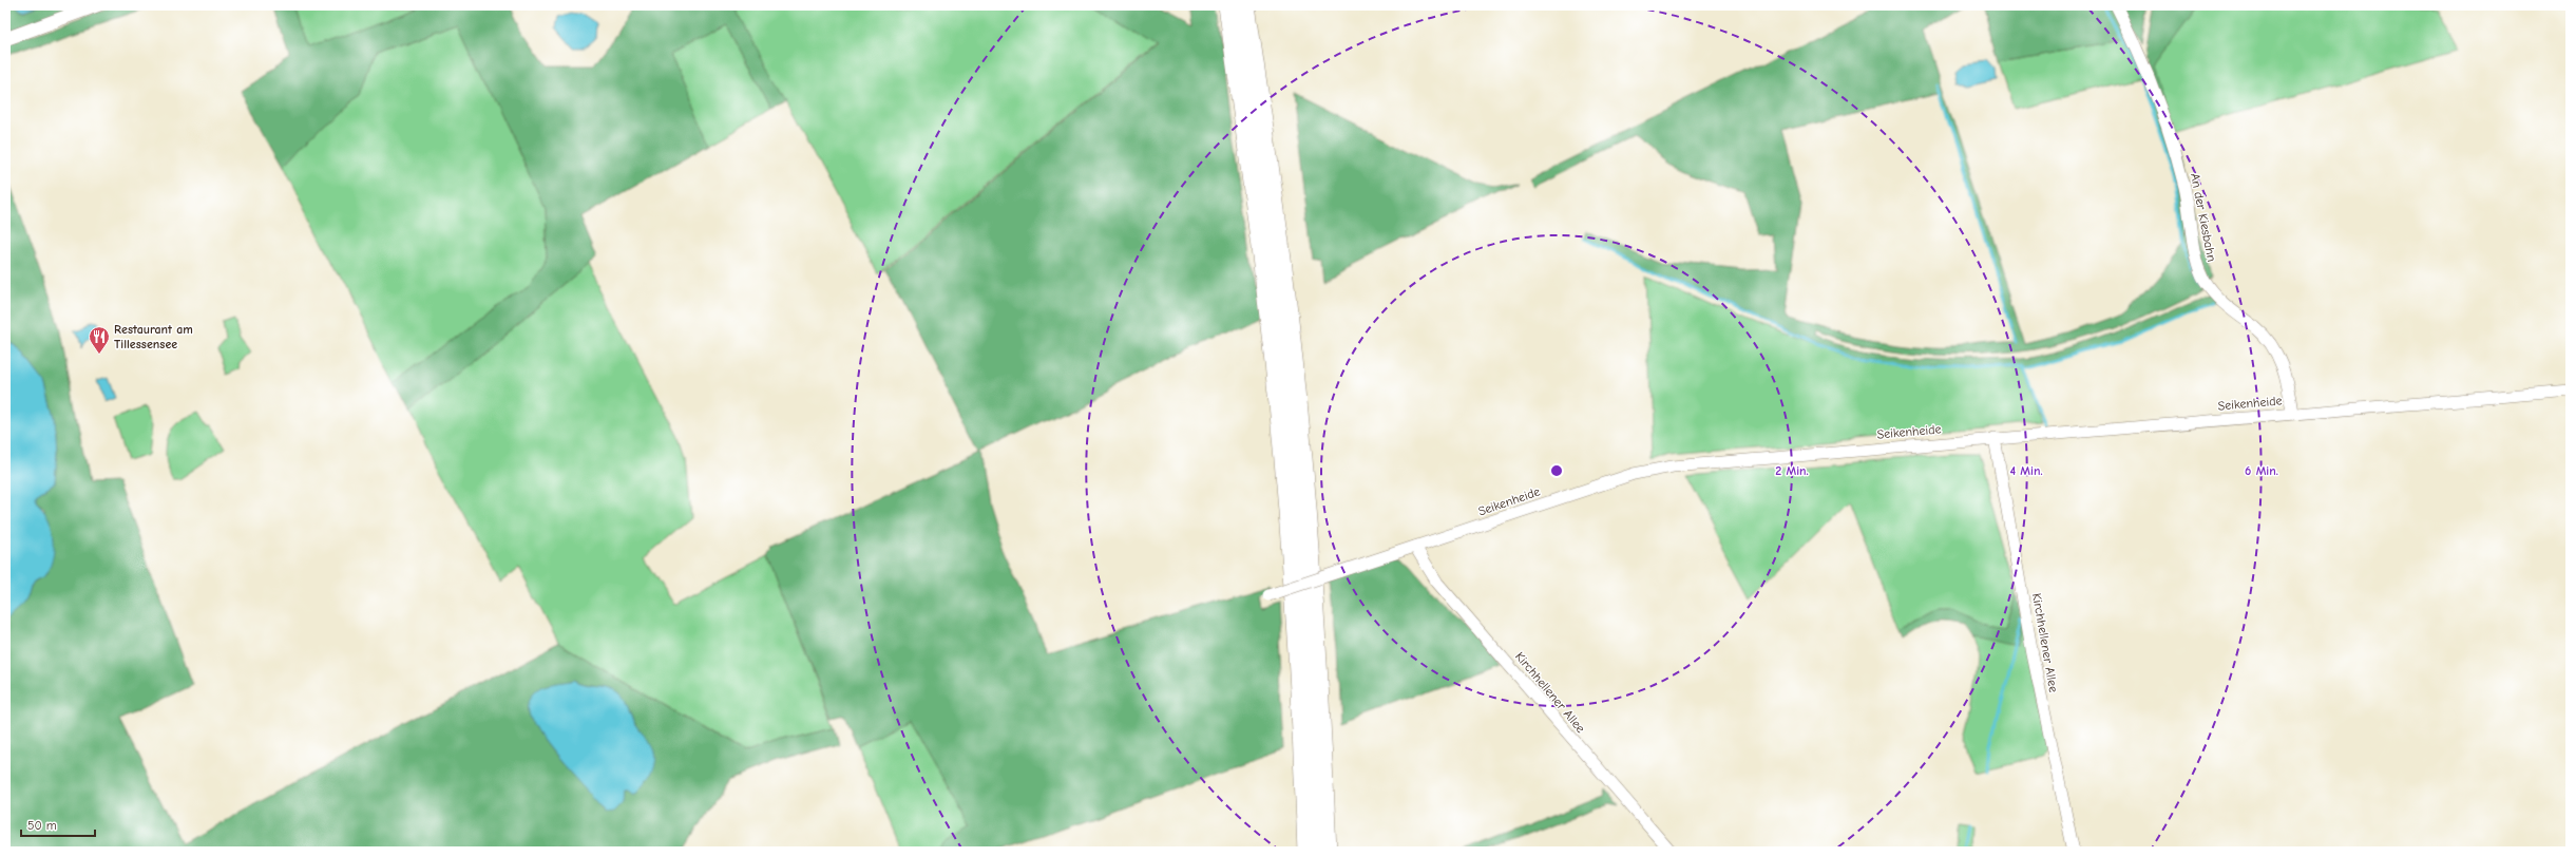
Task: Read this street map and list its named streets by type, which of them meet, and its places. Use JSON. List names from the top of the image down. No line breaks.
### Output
{"streets":{"street":["An der Kiesbahn","Seikenheide","Kirchhellener Allee"]},"crossings":[["An der Kiesbahn","Seikenheide"],["Seikenheide","Kirchhellener Allee"]],"places":{"restaurant":["Restaurant am Tillessensee"]},"scale_bar":"50 m","rings":["2 Min.","4 Min.","6 Min."]}
